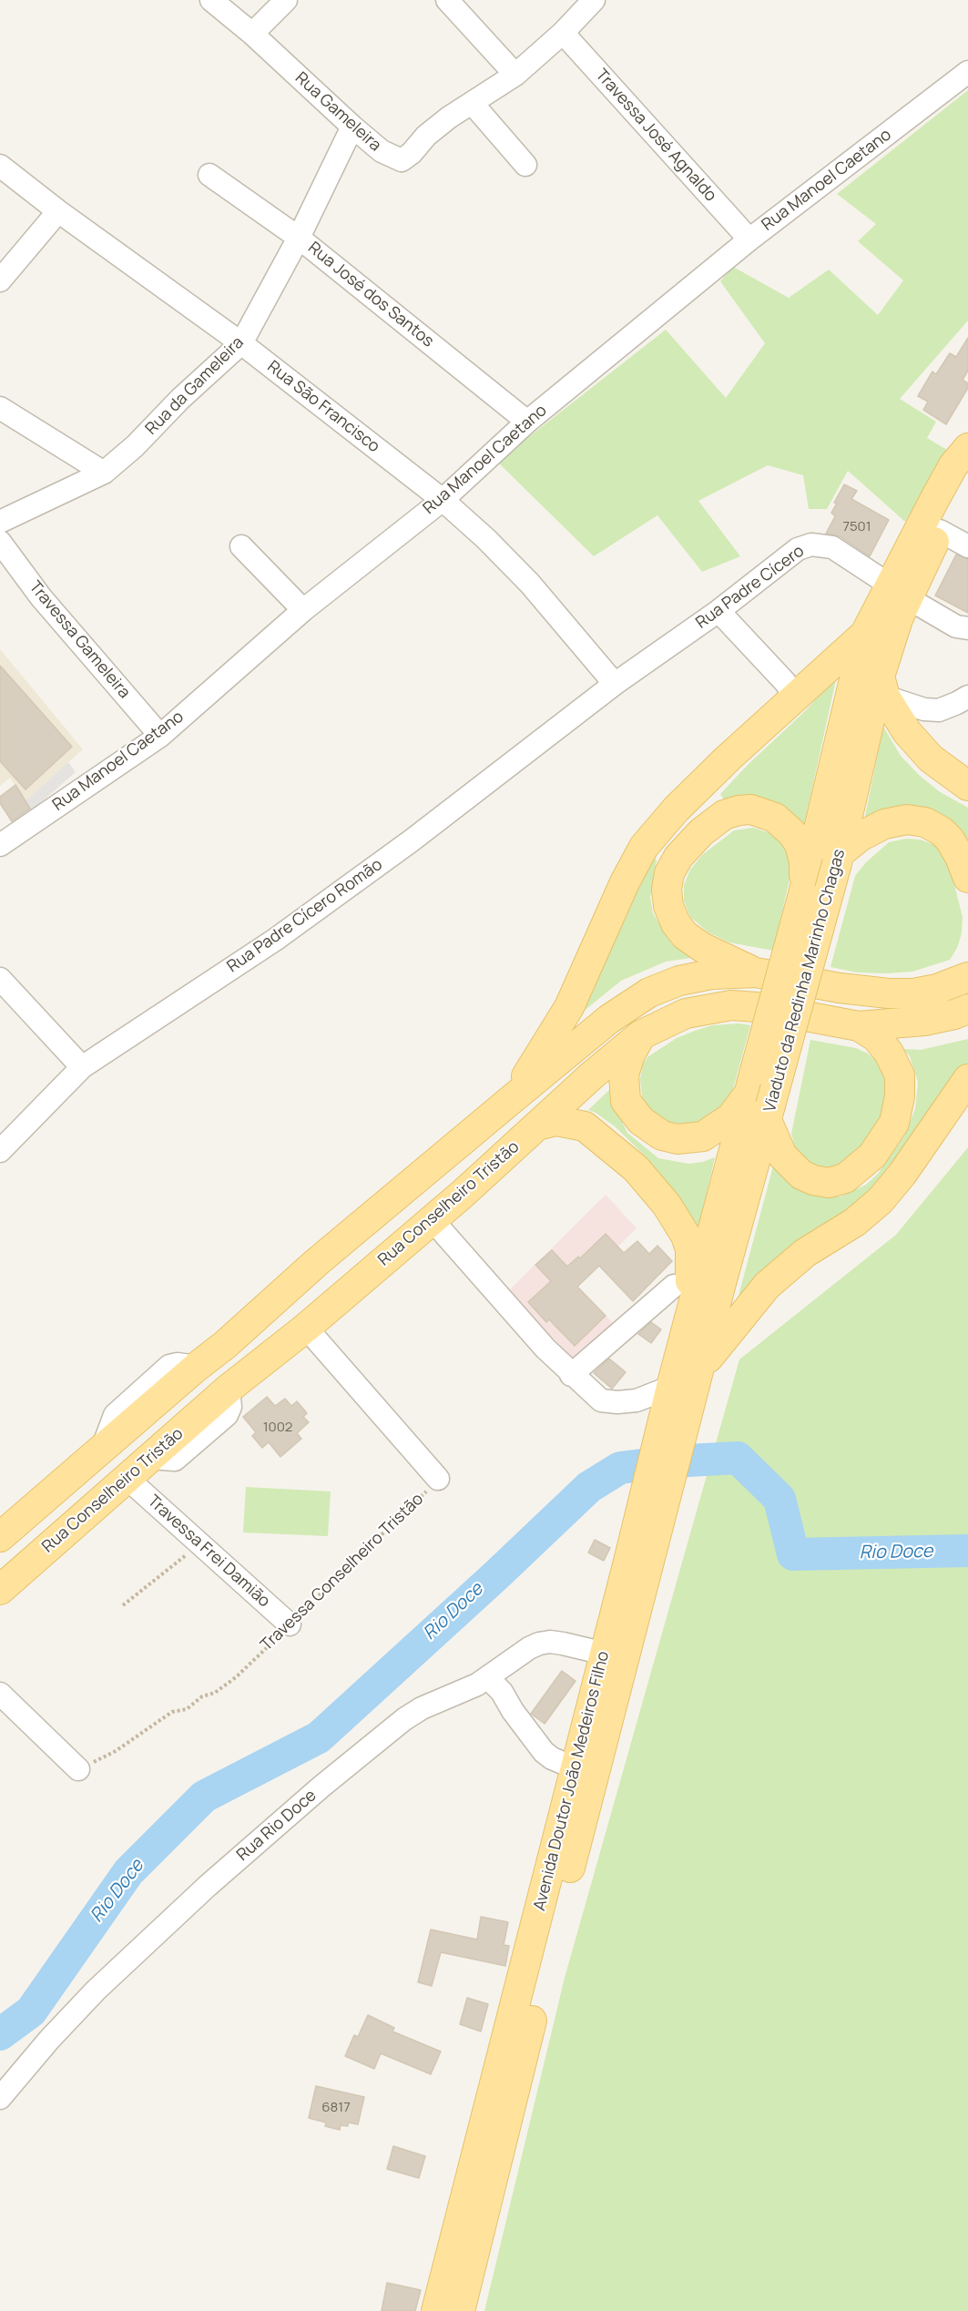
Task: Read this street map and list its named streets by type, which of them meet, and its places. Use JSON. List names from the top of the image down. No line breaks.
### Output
{"streets":{"main road":["Viaduto da Redinha Marinho Chagas","Rua Conselheiro Tristão","Avenida Doutor João Medeiros Filho"],"street":["Rua Gameleira","Travessa José Agnaldo","Rua Manoel Caetano","Rua José dos Santos","Rua da Gameleira","Rua São Francisco","Rua Padre Cícero","Travessa Gameleira","Rua Padre Cícero Romão","Travessa Frei Damião","Rua Rio Doce"],"path":["Travessa Conselheiro Tristão"]},"crossings":[["Rua Gameleira","Travessa José Agnaldo"],["Rua Gameleira","Rua da Gameleira"],["Travessa José Agnaldo","Rua Manoel Caetano"],["Rua Manoel Caetano","Rua José dos Santos"],["Rua Manoel Caetano","Rua São Francisco"],["Rua Manoel Caetano","Travessa Gameleira"],["Rua José dos Santos","Rua da Gameleira"],["Rua da Gameleira","Rua São Francisco"],["Rua São Francisco","Rua Padre Cícero"],["Rua São Francisco","Rua Padre Cícero Romão"],["Rua Padre Cícero","Rua Padre Cícero Romão"],["Viaduto da Redinha Marinho Chagas","Avenida Doutor João Medeiros Filho"],["Rua Conselheiro Tristão","Travessa Frei Damião"],["Travessa Frei Damião","Travessa Conselheiro Tristão"],["Avenida Doutor João Medeiros Filho","Rua Rio Doce"]],"water":["Rio Doce"],"house_numbers":["7501","1002","6817"]}
